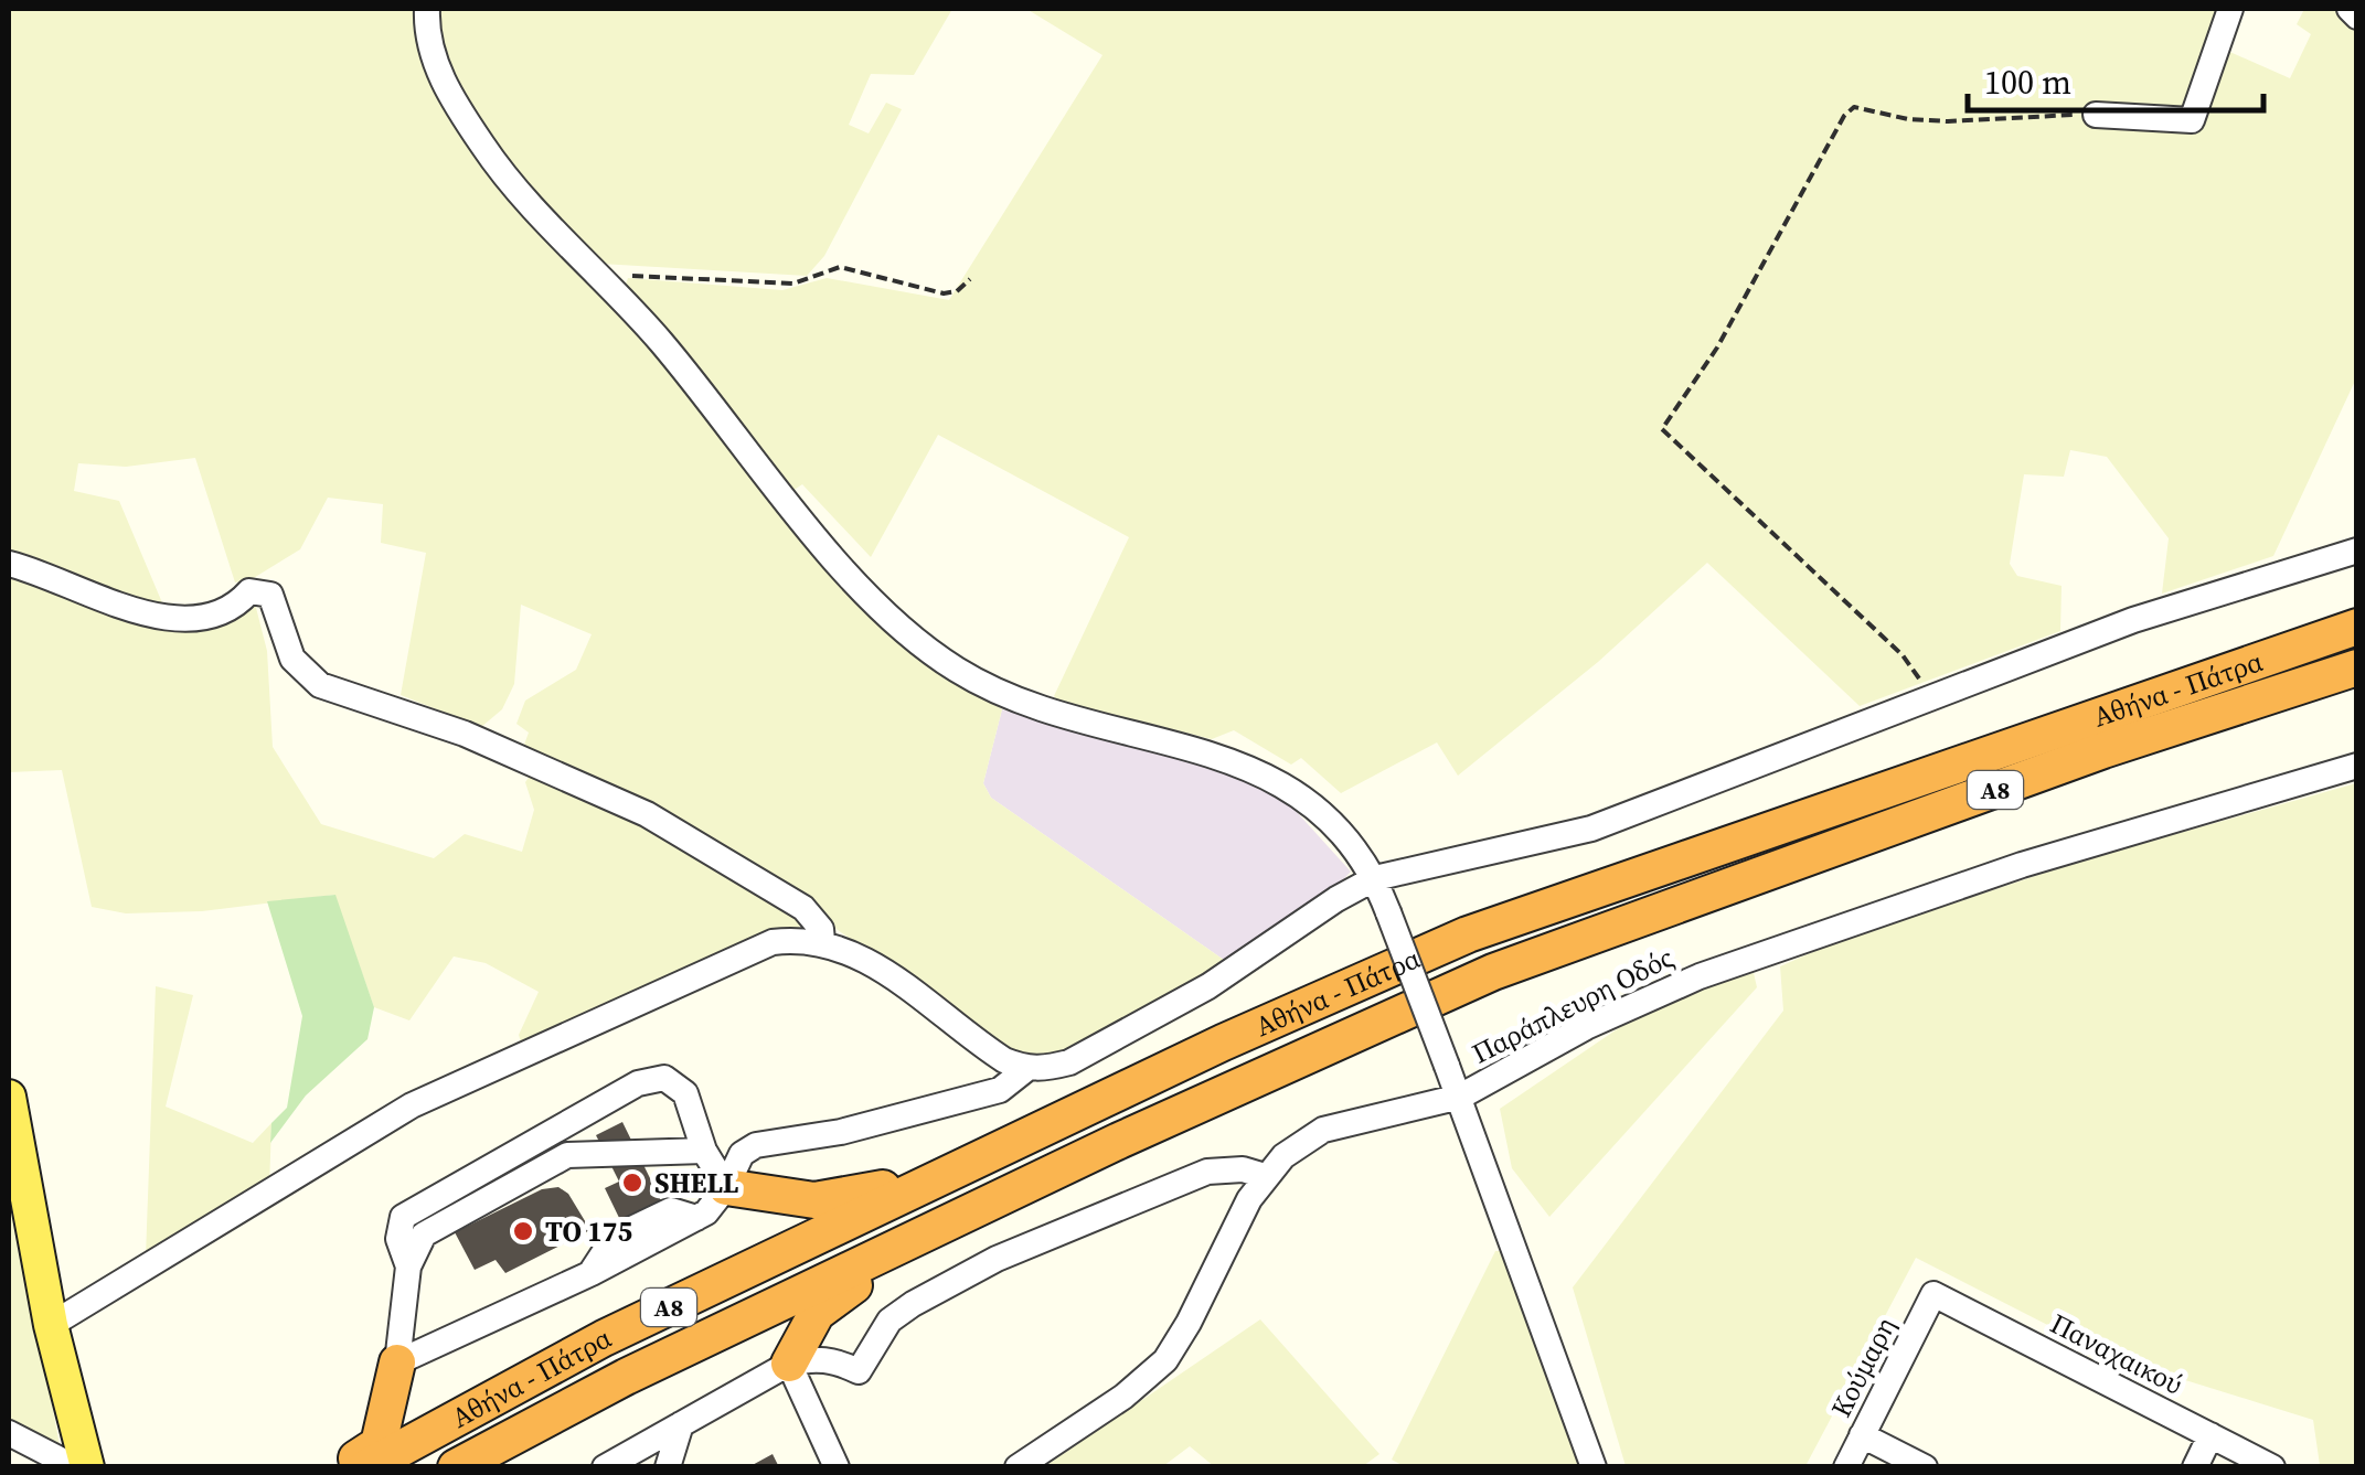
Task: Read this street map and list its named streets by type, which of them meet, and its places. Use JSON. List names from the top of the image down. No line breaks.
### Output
{"streets":{"highway":["Αθήνα - Πάτρα","Α8"],"street":["Παράπλευρη Οδός","Παναχαικού","Κούμαρη"]},"crossings":[["Παναχαικού","Κούμαρη"]],"places":["SHELL","TO 175"],"scale_bar":"100 m"}
